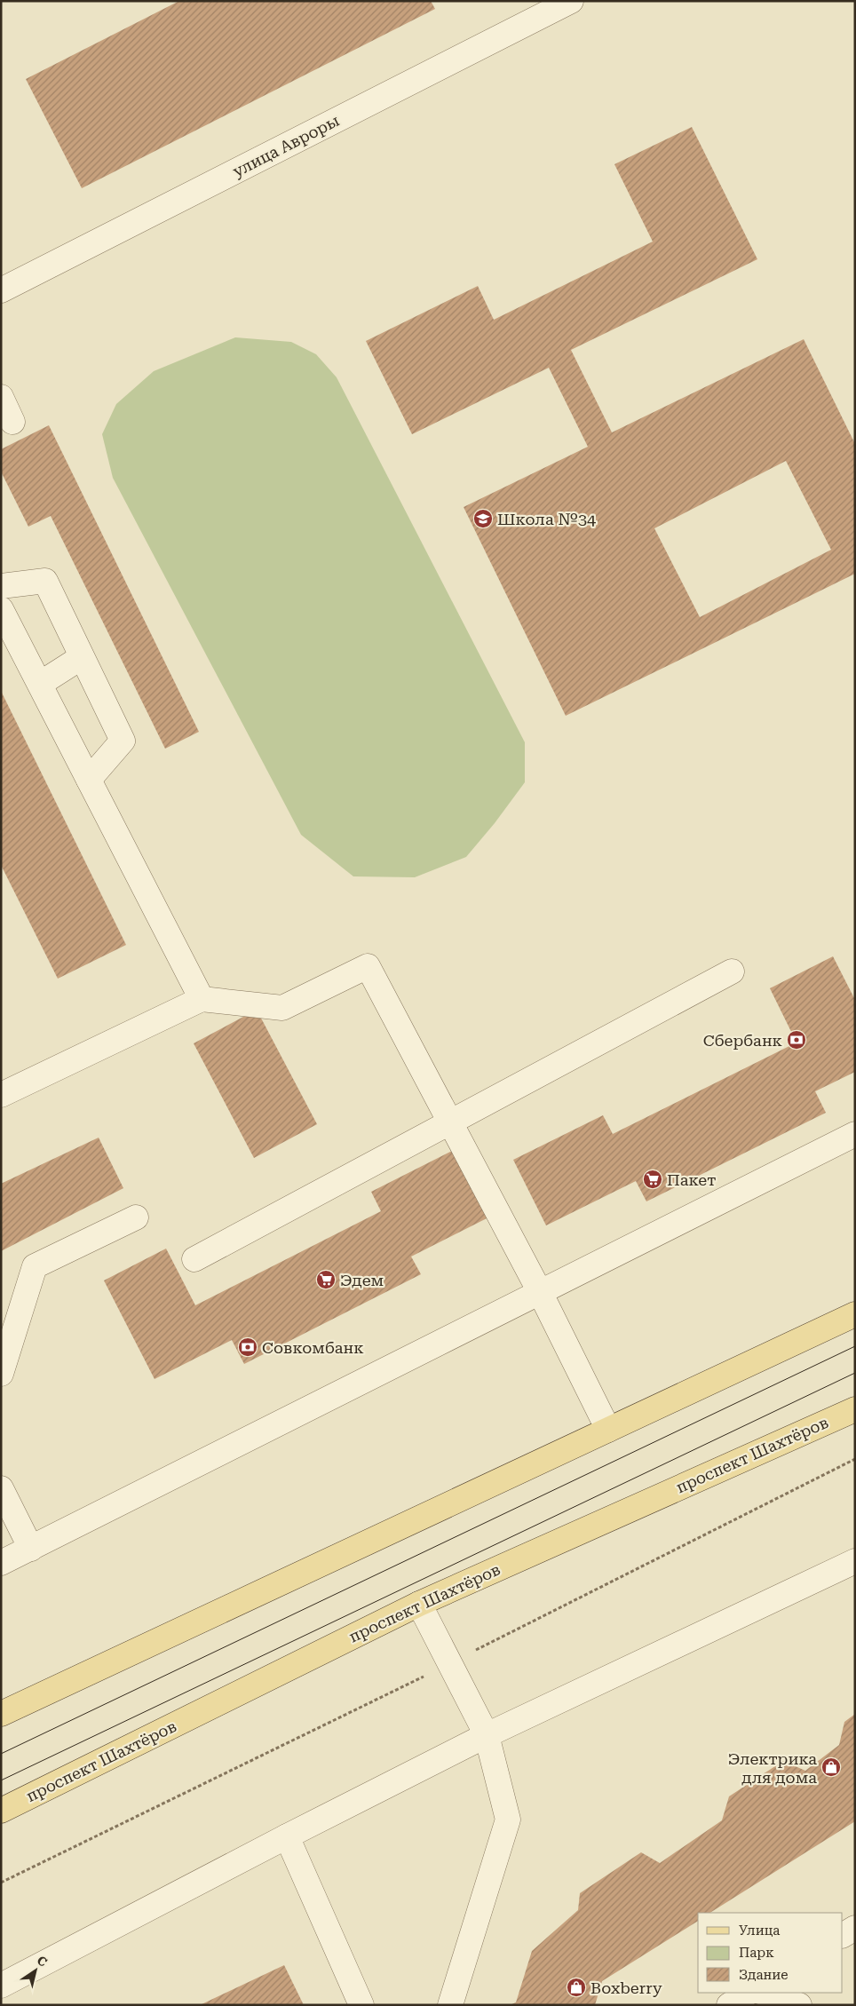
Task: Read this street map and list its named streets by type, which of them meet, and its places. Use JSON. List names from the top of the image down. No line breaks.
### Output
{"streets":{"main road":["проспект Шахтёров"],"street":["улица Авроры"]},"places":{"school or university":["Школа №34"],"bank":["Сбербанк","Совкомбанк"],"supermarket":["Пакет","Эдем"],"shop":["Электрика для дома","Boxberry"]},"legend":["Улица","Парк","Здание"],"north":"top right"}
